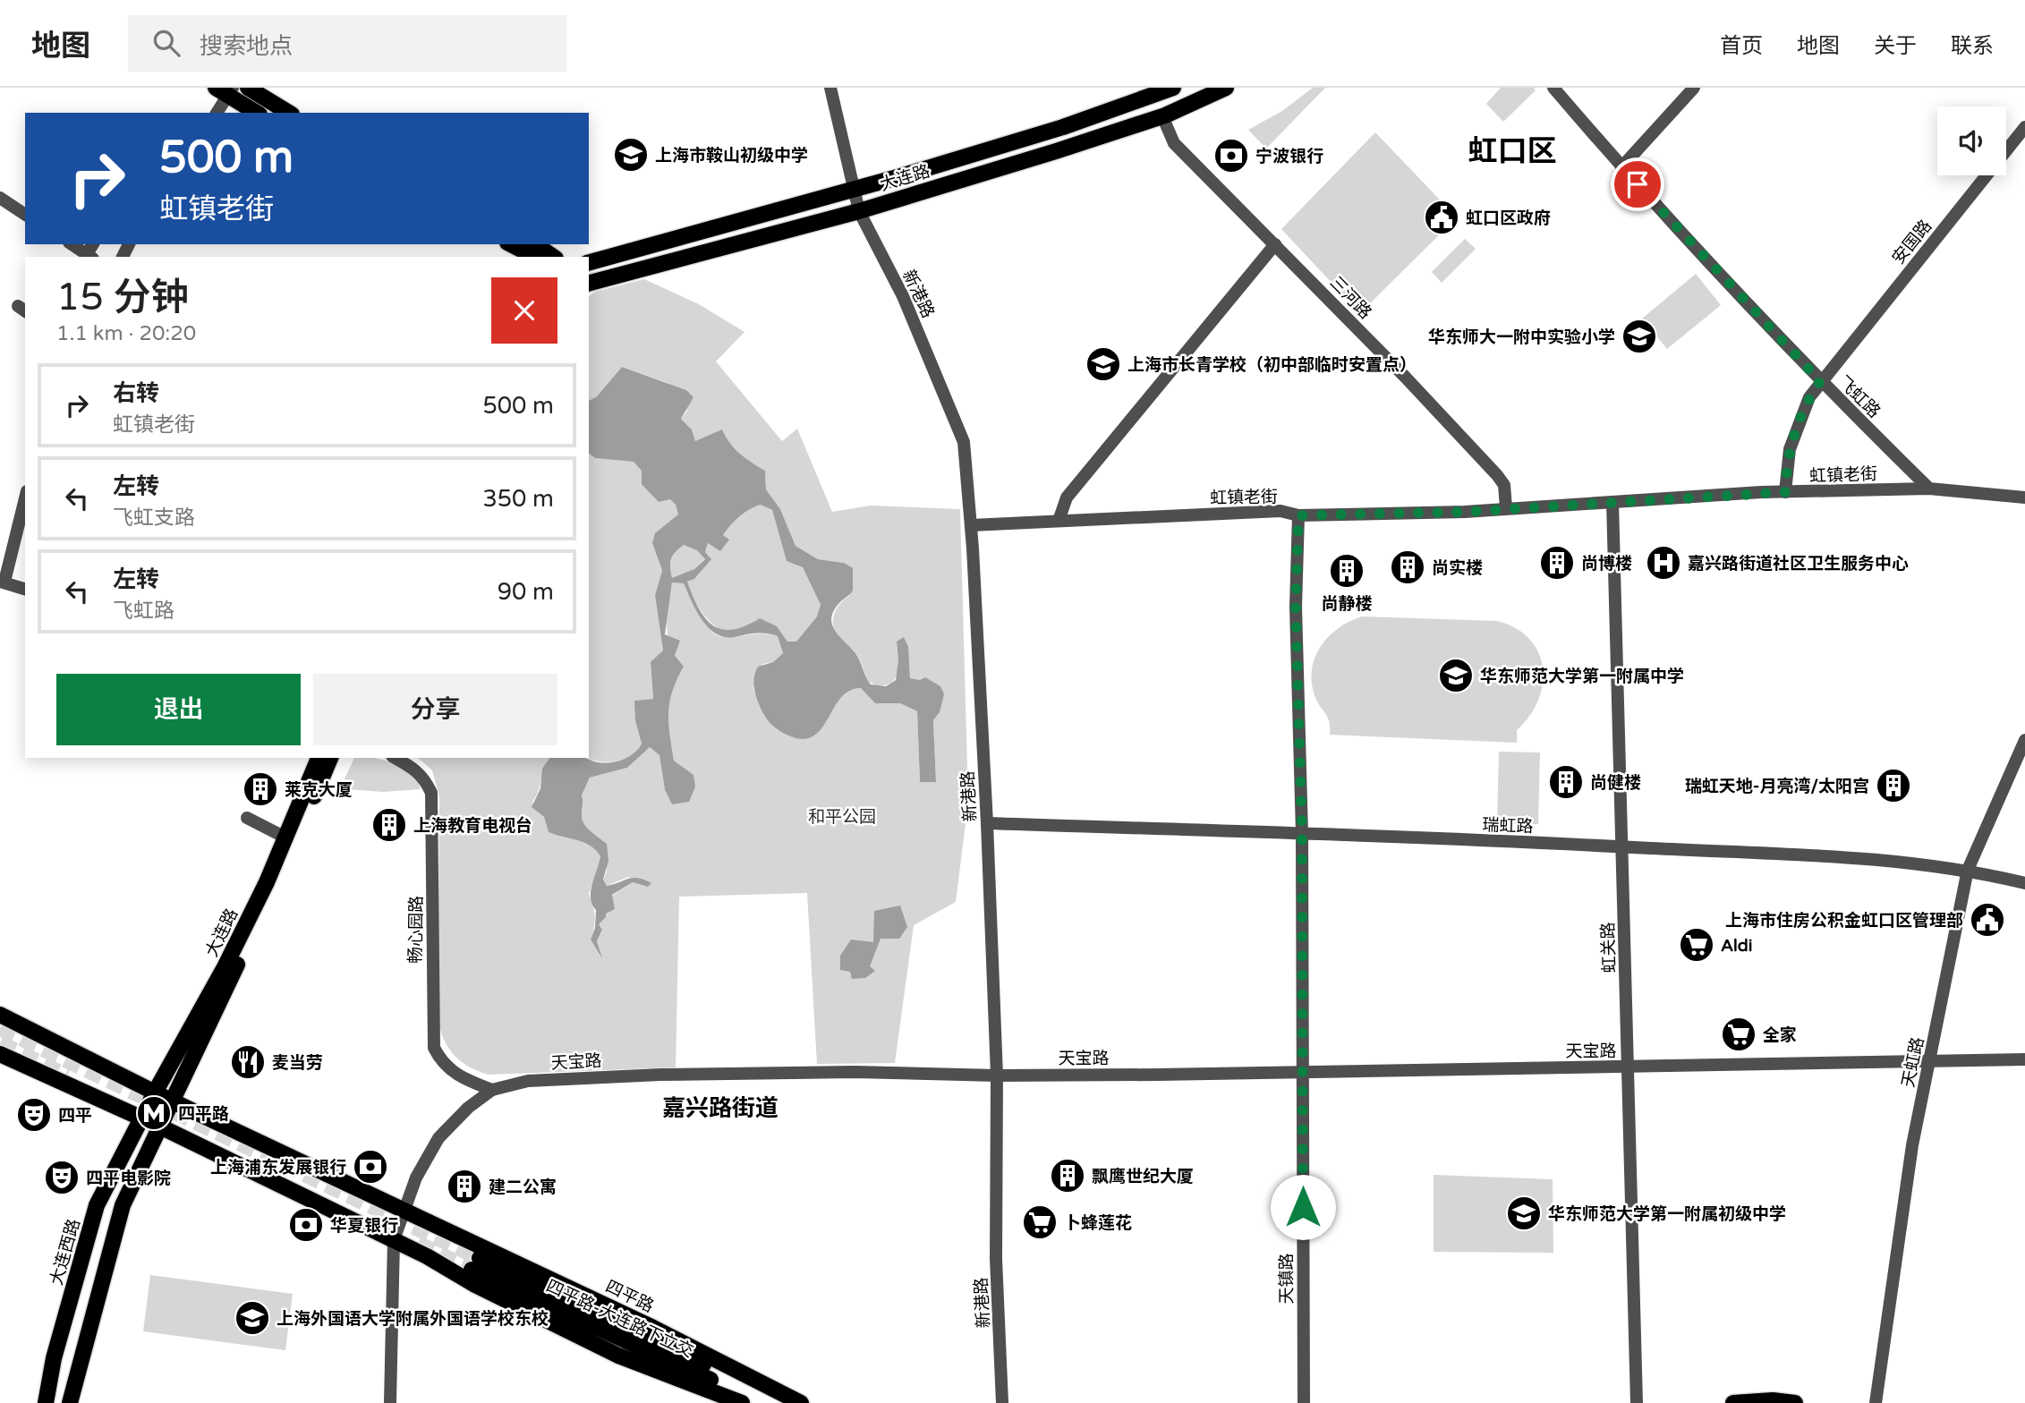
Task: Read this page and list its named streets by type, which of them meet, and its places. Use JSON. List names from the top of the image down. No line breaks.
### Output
{"streets":{"main road":["大连路","大连西路","四平路","四平路-大连路下立交"],"street":["安国路","新港路","三河路","飞虹路","虹镇老街","瑞虹路","畅心园路","虹关路","天宝路","天虹路","天镇路"]},"crossings":[["大连路","新港路"],["大连路","三河路"],["大连路","大连西路"],["大连路","四平路"],["安国路","飞虹路"],["安国路","虹镇老街"],["新港路","虹镇老街"],["新港路","瑞虹路"],["新港路","天宝路"],["三河路","虹镇老街"],["飞虹路","虹镇老街"],["虹镇老街","虹关路"],["虹镇老街","天镇路"],["瑞虹路","虹关路"],["瑞虹路","天虹路"],["瑞虹路","天镇路"],["畅心园路","天宝路"],["虹关路","天宝路"],["天宝路","天虹路"],["天宝路","天镇路"],["天宝路","四平路"],["四平路","四平路-大连路下立交"]],"districts":["虹口区","嘉兴路街道"],"parks":["和平公园"],"places":{"school or university":["上海市鞍山初级中学","华东师大一附中实验小学","上海市长青学校（初中部临时安置点）","华东师范大学第一附属中学","华东师范大学第一附属初级中学","上海外国语大学附属外国语学校东校"],"bank":["宁波银行","上海浦东发展银行","华夏银行"],"public building":["虹口区政府","上海市住房公积金虹口区管理部"],"building":["尚博楼","尚实楼","尚静楼","尚健楼","瑞虹天地-月亮湾/太阳宫","莱克大厦","上海教育电视台","飘鹰世纪大厦","建二公寓"],"hospital":["嘉兴路街道社区卫生服务中心"],"supermarket":["Aldi","全家","卜蜂莲花"],"restaurant":["麦当劳"],"metro station":["四平路"],"theatre":["四平","四平电影院"]},"page":{"header":"地图","search":"搜索地点","nav":["首页","地图","关于","联系"],"turn":["500 m","虹镇老街"],"heading":["15 分钟","1.1 km · 20:20"],"list":[{"name":"右转","note":"虹镇老街","value":"500 m"},{"name":"左转","note":"飞虹支路","value":"350 m"},{"name":"左转","note":"飞虹路","value":"90 m"}],"buttons":["退出","分享"]}}
